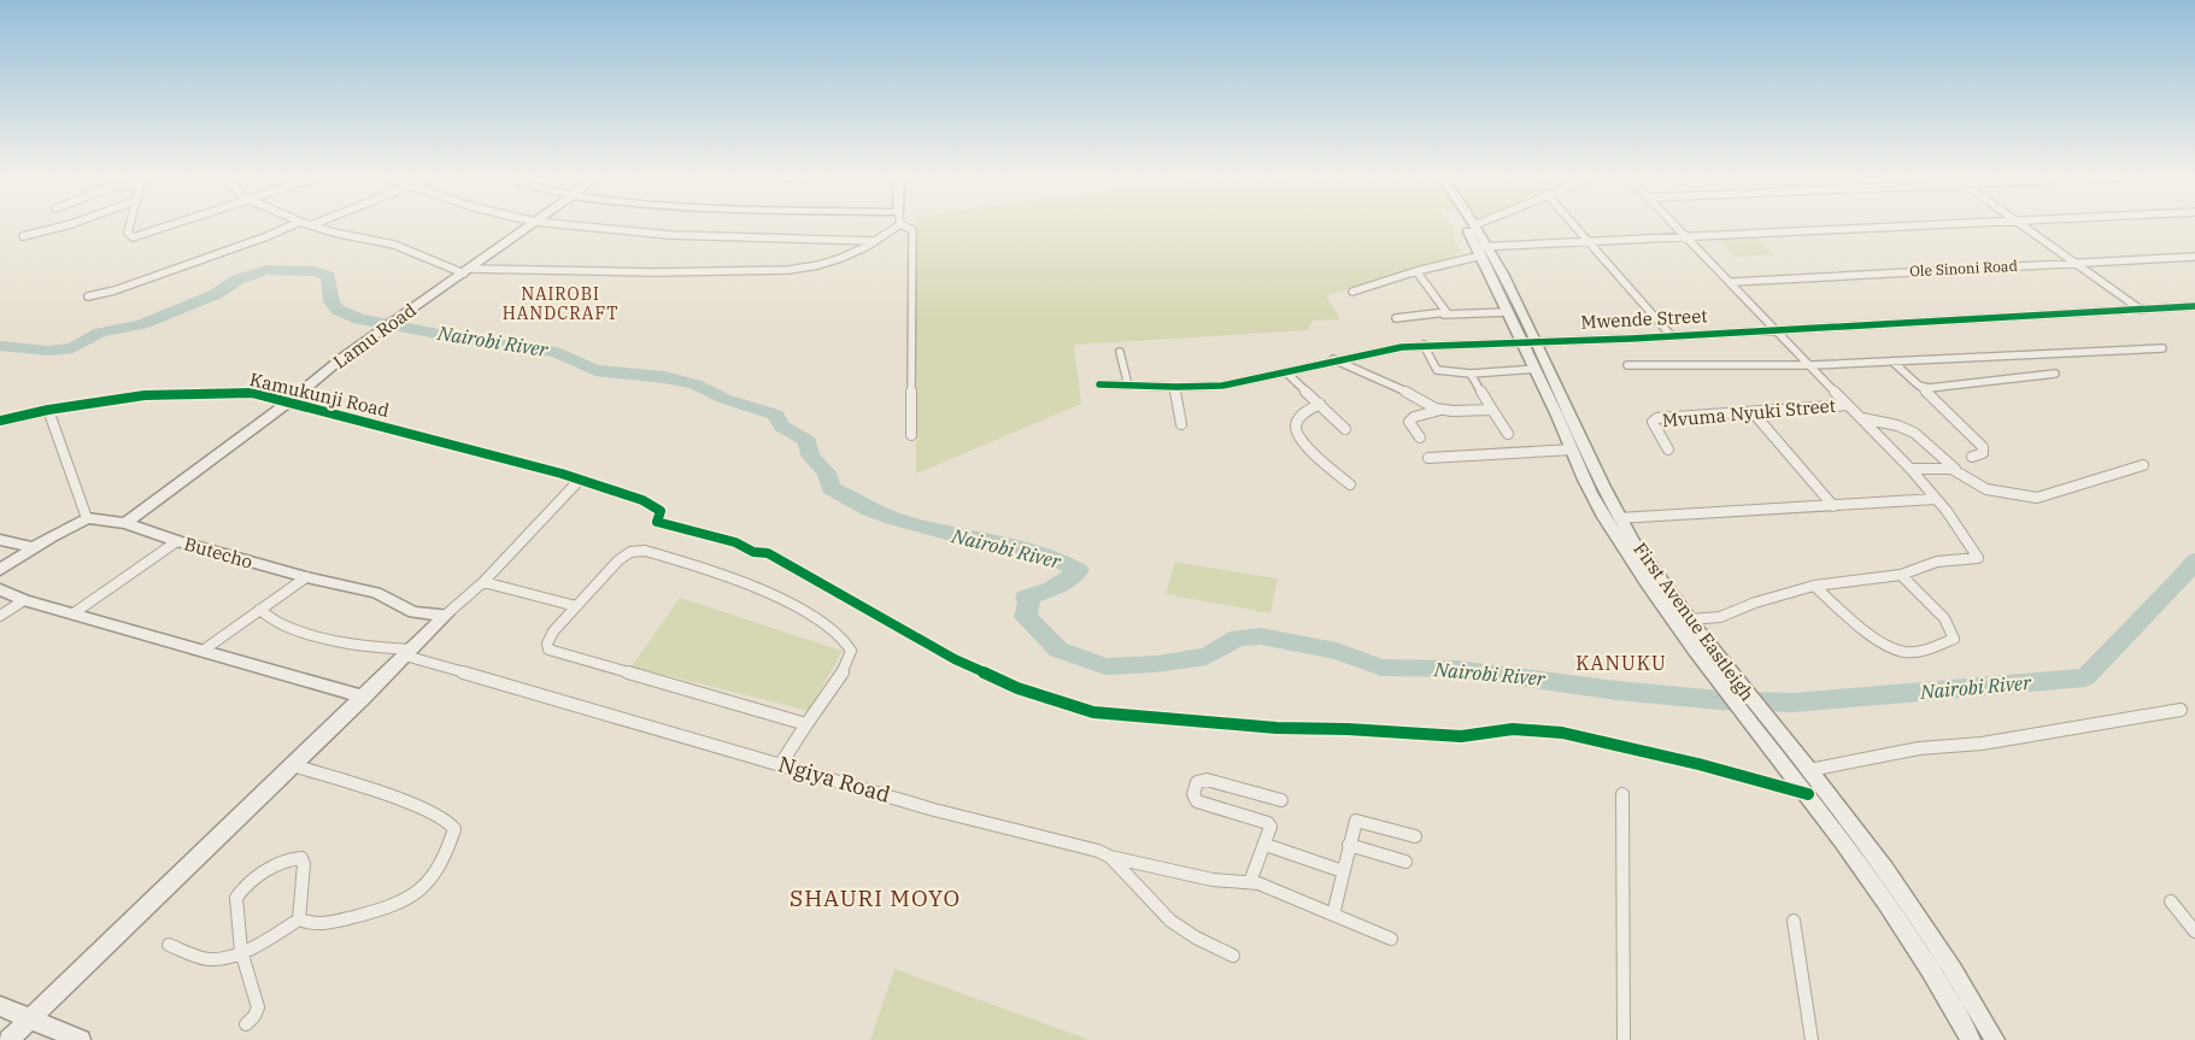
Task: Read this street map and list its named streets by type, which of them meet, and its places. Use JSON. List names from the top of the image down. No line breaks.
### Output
{"streets":{"main road":["Lamu Road","Butecho","First Avenue Eastleigh"],"street":["Ole Sinoni Road","Mwende Street","Kamukunji Road","Mvuma Nyuki Street","Ngiya Road"]},"crossings":[["Ole Sinoni Road","Mvuma Nyuki Street"],["Mwende Street","Mvuma Nyuki Street"],["Mwende Street","First Avenue Eastleigh"],["Lamu Road","Kamukunji Road"],["Lamu Road","Butecho"],["Kamukunji Road","First Avenue Eastleigh"]],"districts":["NAIROBI HANDCRAFT","KANUKU","SHAURI MOYO"],"water":["Nairobi River"]}
